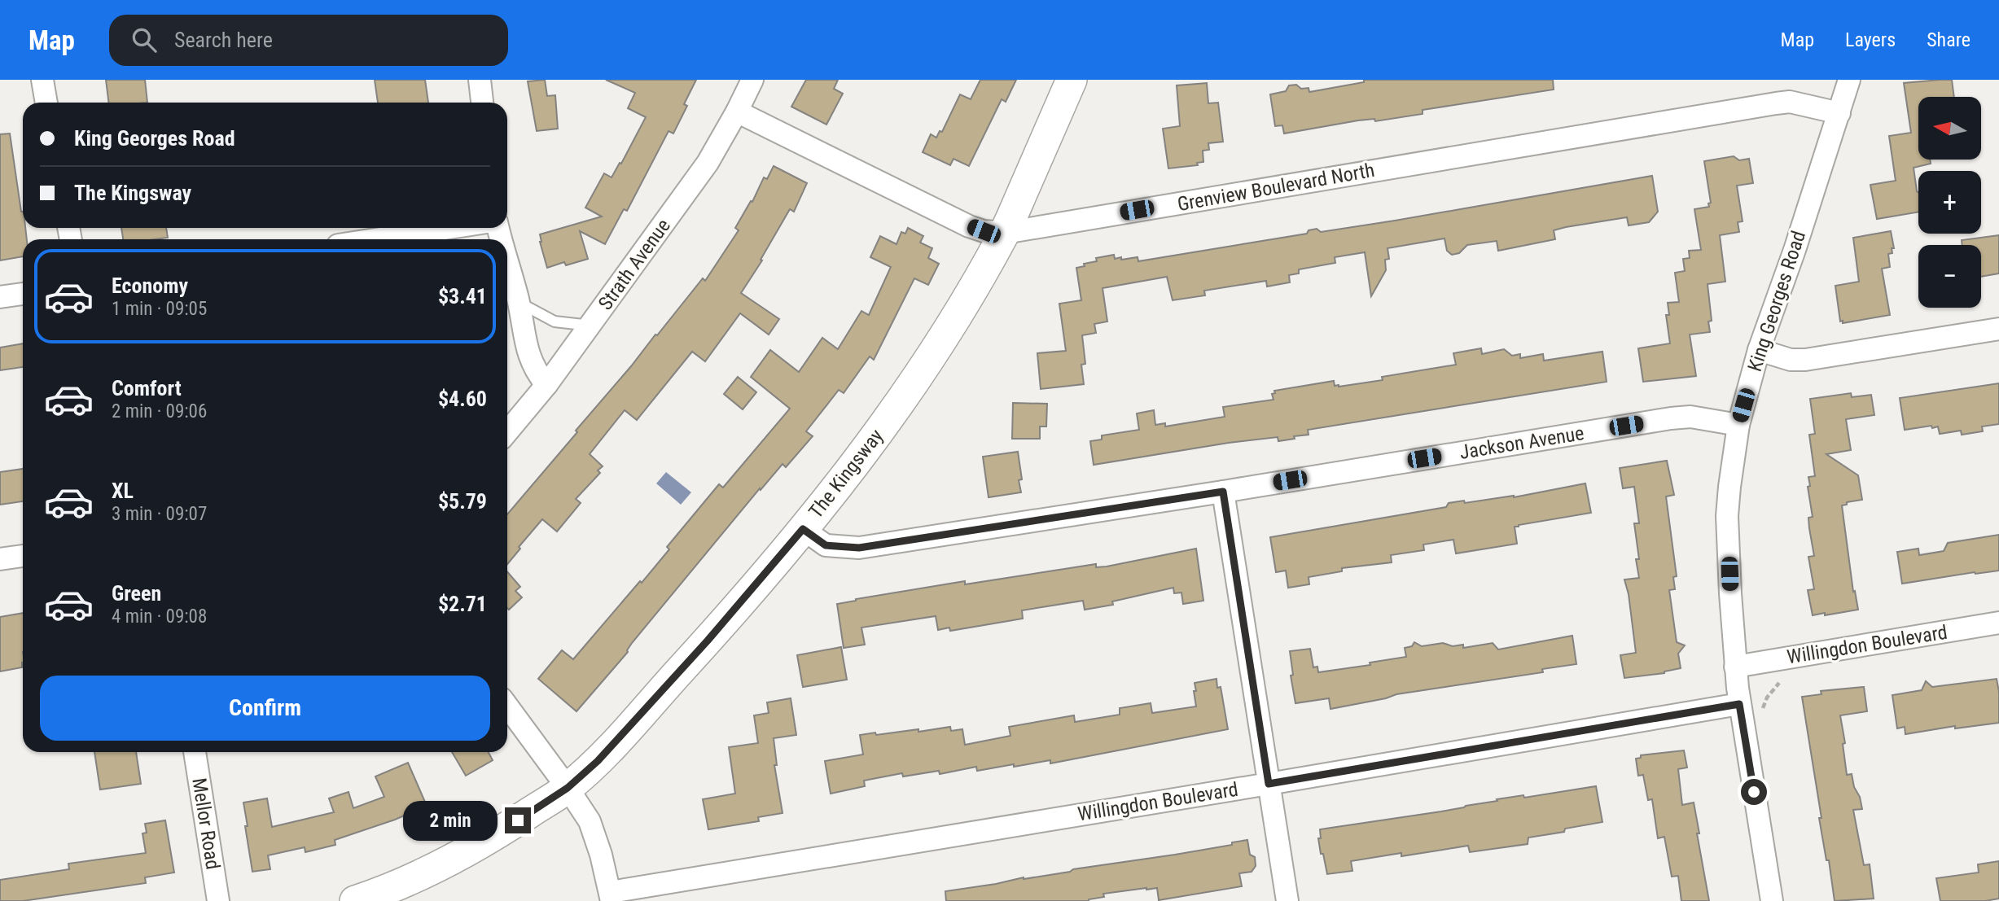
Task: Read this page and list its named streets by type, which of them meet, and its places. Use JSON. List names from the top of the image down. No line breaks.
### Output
{"streets":{"street":["Grenview Boulevard North","Strath Avenue","King Georges Road","Jackson Avenue","The Kingsway","Willingdon Boulevard","Mellor Road"]},"crossings":[["Grenview Boulevard North","Strath Avenue"],["Grenview Boulevard North","King Georges Road"],["Grenview Boulevard North","The Kingsway"],["King Georges Road","Jackson Avenue"],["King Georges Road","Willingdon Boulevard"],["Jackson Avenue","The Kingsway"]],"north":"left","page":{"header":"Map","search":"Search here","nav":["Map","Layers","Share"],"map_buttons":["+","−"],"banner":["King Georges Road","The Kingsway"],"list":[{"name":"Economy","note":"1 min · 09:05","value":"$3.41"},{"name":"Comfort","note":"2 min · 09:06","value":"$4.60"},{"name":"XL","note":"3 min · 09:07","value":"$5.79"},{"name":"Green","note":"4 min · 09:08","value":"$2.71"}],"buttons":"Confirm","bubble":"2 min"}}
